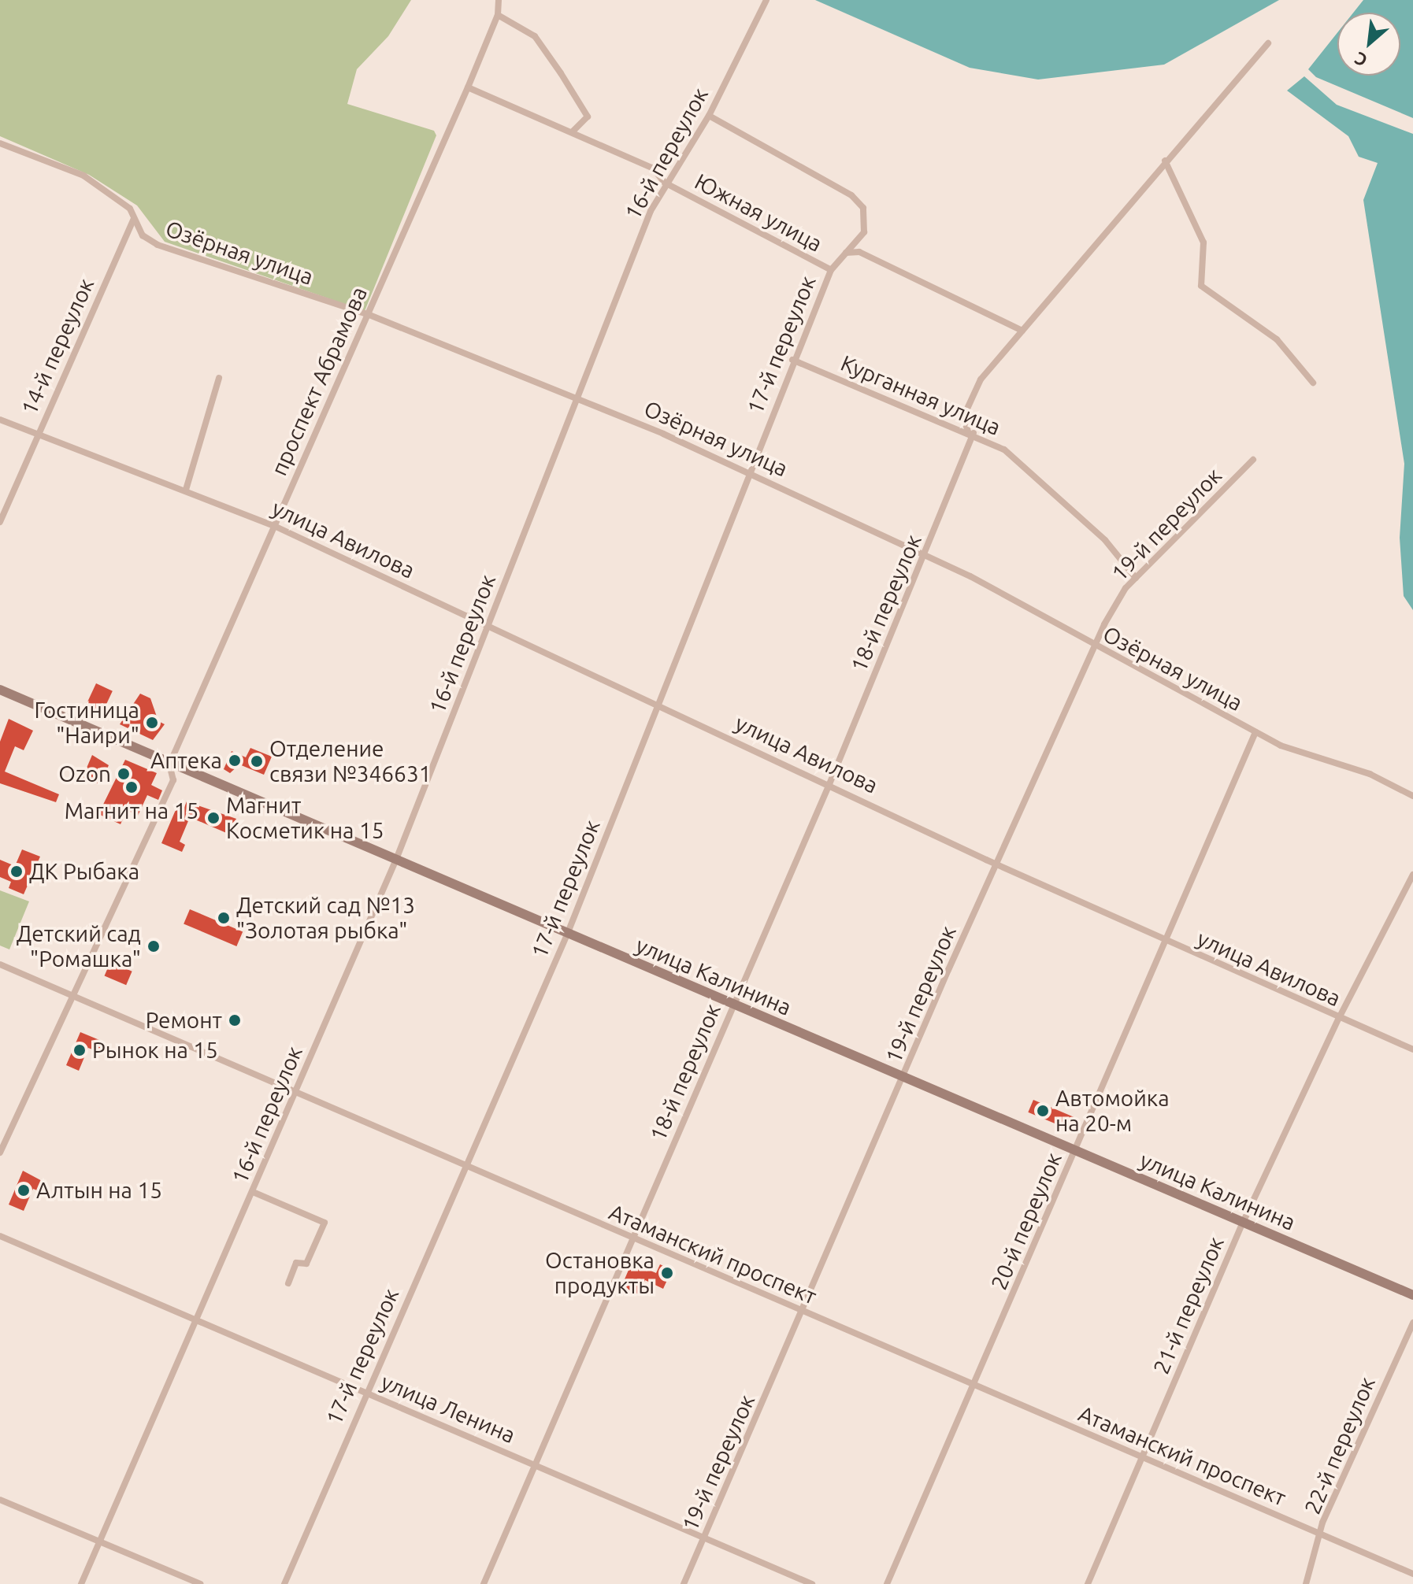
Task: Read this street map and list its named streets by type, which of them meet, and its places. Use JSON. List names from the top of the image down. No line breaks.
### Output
{"streets":{"main road":["улица Калинина"],"street":["16-й переулок","Южная улица","Озёрная улица","17-й переулок","14-й переулок","проспект Абрамова","Курганная улица","19-й переулок","улица Авилова","18-й переулок","20-й переулок","Атаманский проспект","21-й переулок","улица Ленина","22-й переулок"]},"crossings":[["16-й переулок","Южная улица"],["16-й переулок","Озёрная улица"],["16-й переулок","17-й переулок"],["16-й переулок","улица Авилова"],["16-й переулок","улица Калинина"],["16-й переулок","Атаманский проспект"],["16-й переулок","улица Ленина"],["Южная улица","17-й переулок"],["Южная улица","проспект Абрамова"],["Южная улица","18-й переулок"],["Озёрная улица","17-й переулок"],["Озёрная улица","14-й переулок"],["Озёрная улица","проспект Абрамова"],["Озёрная улица","19-й переулок"],["Озёрная улица","18-й переулок"],["Озёрная улица","20-й переулок"],["17-й переулок","Курганная улица"],["17-й переулок","улица Авилова"],["17-й переулок","улица Калинина"],["17-й переулок","Атаманский проспект"],["17-й переулок","улица Ленина"],["14-й переулок","улица Авилова"],["проспект Абрамова","улица Авилова"],["проспект Абрамова","улица Калинина"],["проспект Абрамова","Атаманский проспект"],["Курганная улица","19-й переулок"],["Курганная улица","18-й переулок"],["19-й переулок","улица Авилова"],["19-й переулок","улица Калинина"],["19-й переулок","Атаманский проспект"],["19-й переулок","улица Ленина"],["улица Авилова","18-й переулок"],["улица Авилова","20-й переулок"],["улица Авилова","21-й переулок"],["18-й переулок","улица Калинина"],["18-й переулок","Атаманский проспект"],["18-й переулок","улица Ленина"],["улица Калинина","20-й переулок"],["улица Калинина","21-й переулок"],["20-й переулок","Атаманский проспект"],["Атаманский проспект","21-й переулок"],["Атаманский проспект","22-й переулок"]],"places":["Гостиница \"Наири\"","Аптека","Отделение связи №346631","Ozon","Магнит на 15","Магнит Косметик на 15","ДК Рыбака","Детский сад №13 \"Золотая рыбка\"","Детский сад \"Ромашка\"","Ремонт","Рынок на 15","Автомойка на 20-м","Алтын на 15","Остановка продукты"],"north":"bottom left"}
